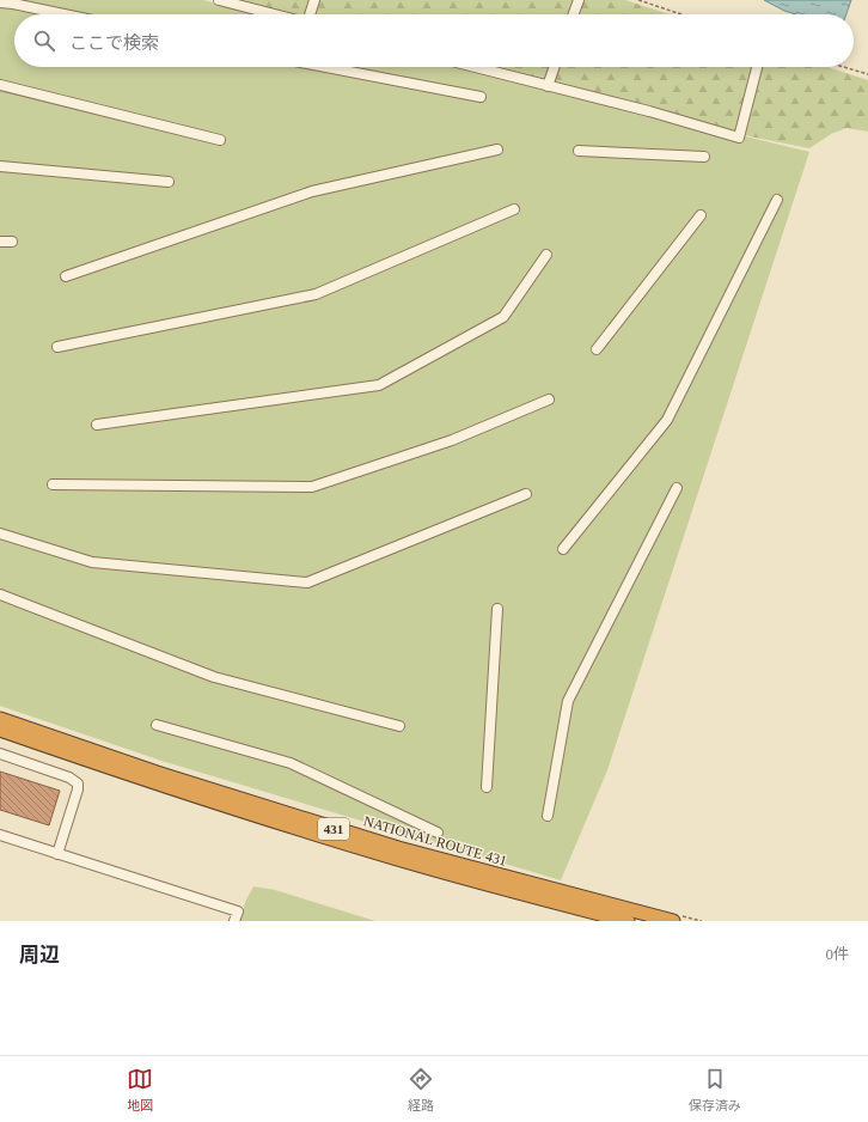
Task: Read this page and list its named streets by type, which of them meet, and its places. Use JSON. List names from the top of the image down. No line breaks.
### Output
{"streets":{"highway":["431","NATIONAL ROUTE 431"]},"page":{"search":"ここで検索","heading":["周辺","0件"],"nav":["地図","経路","保存済み"]}}
